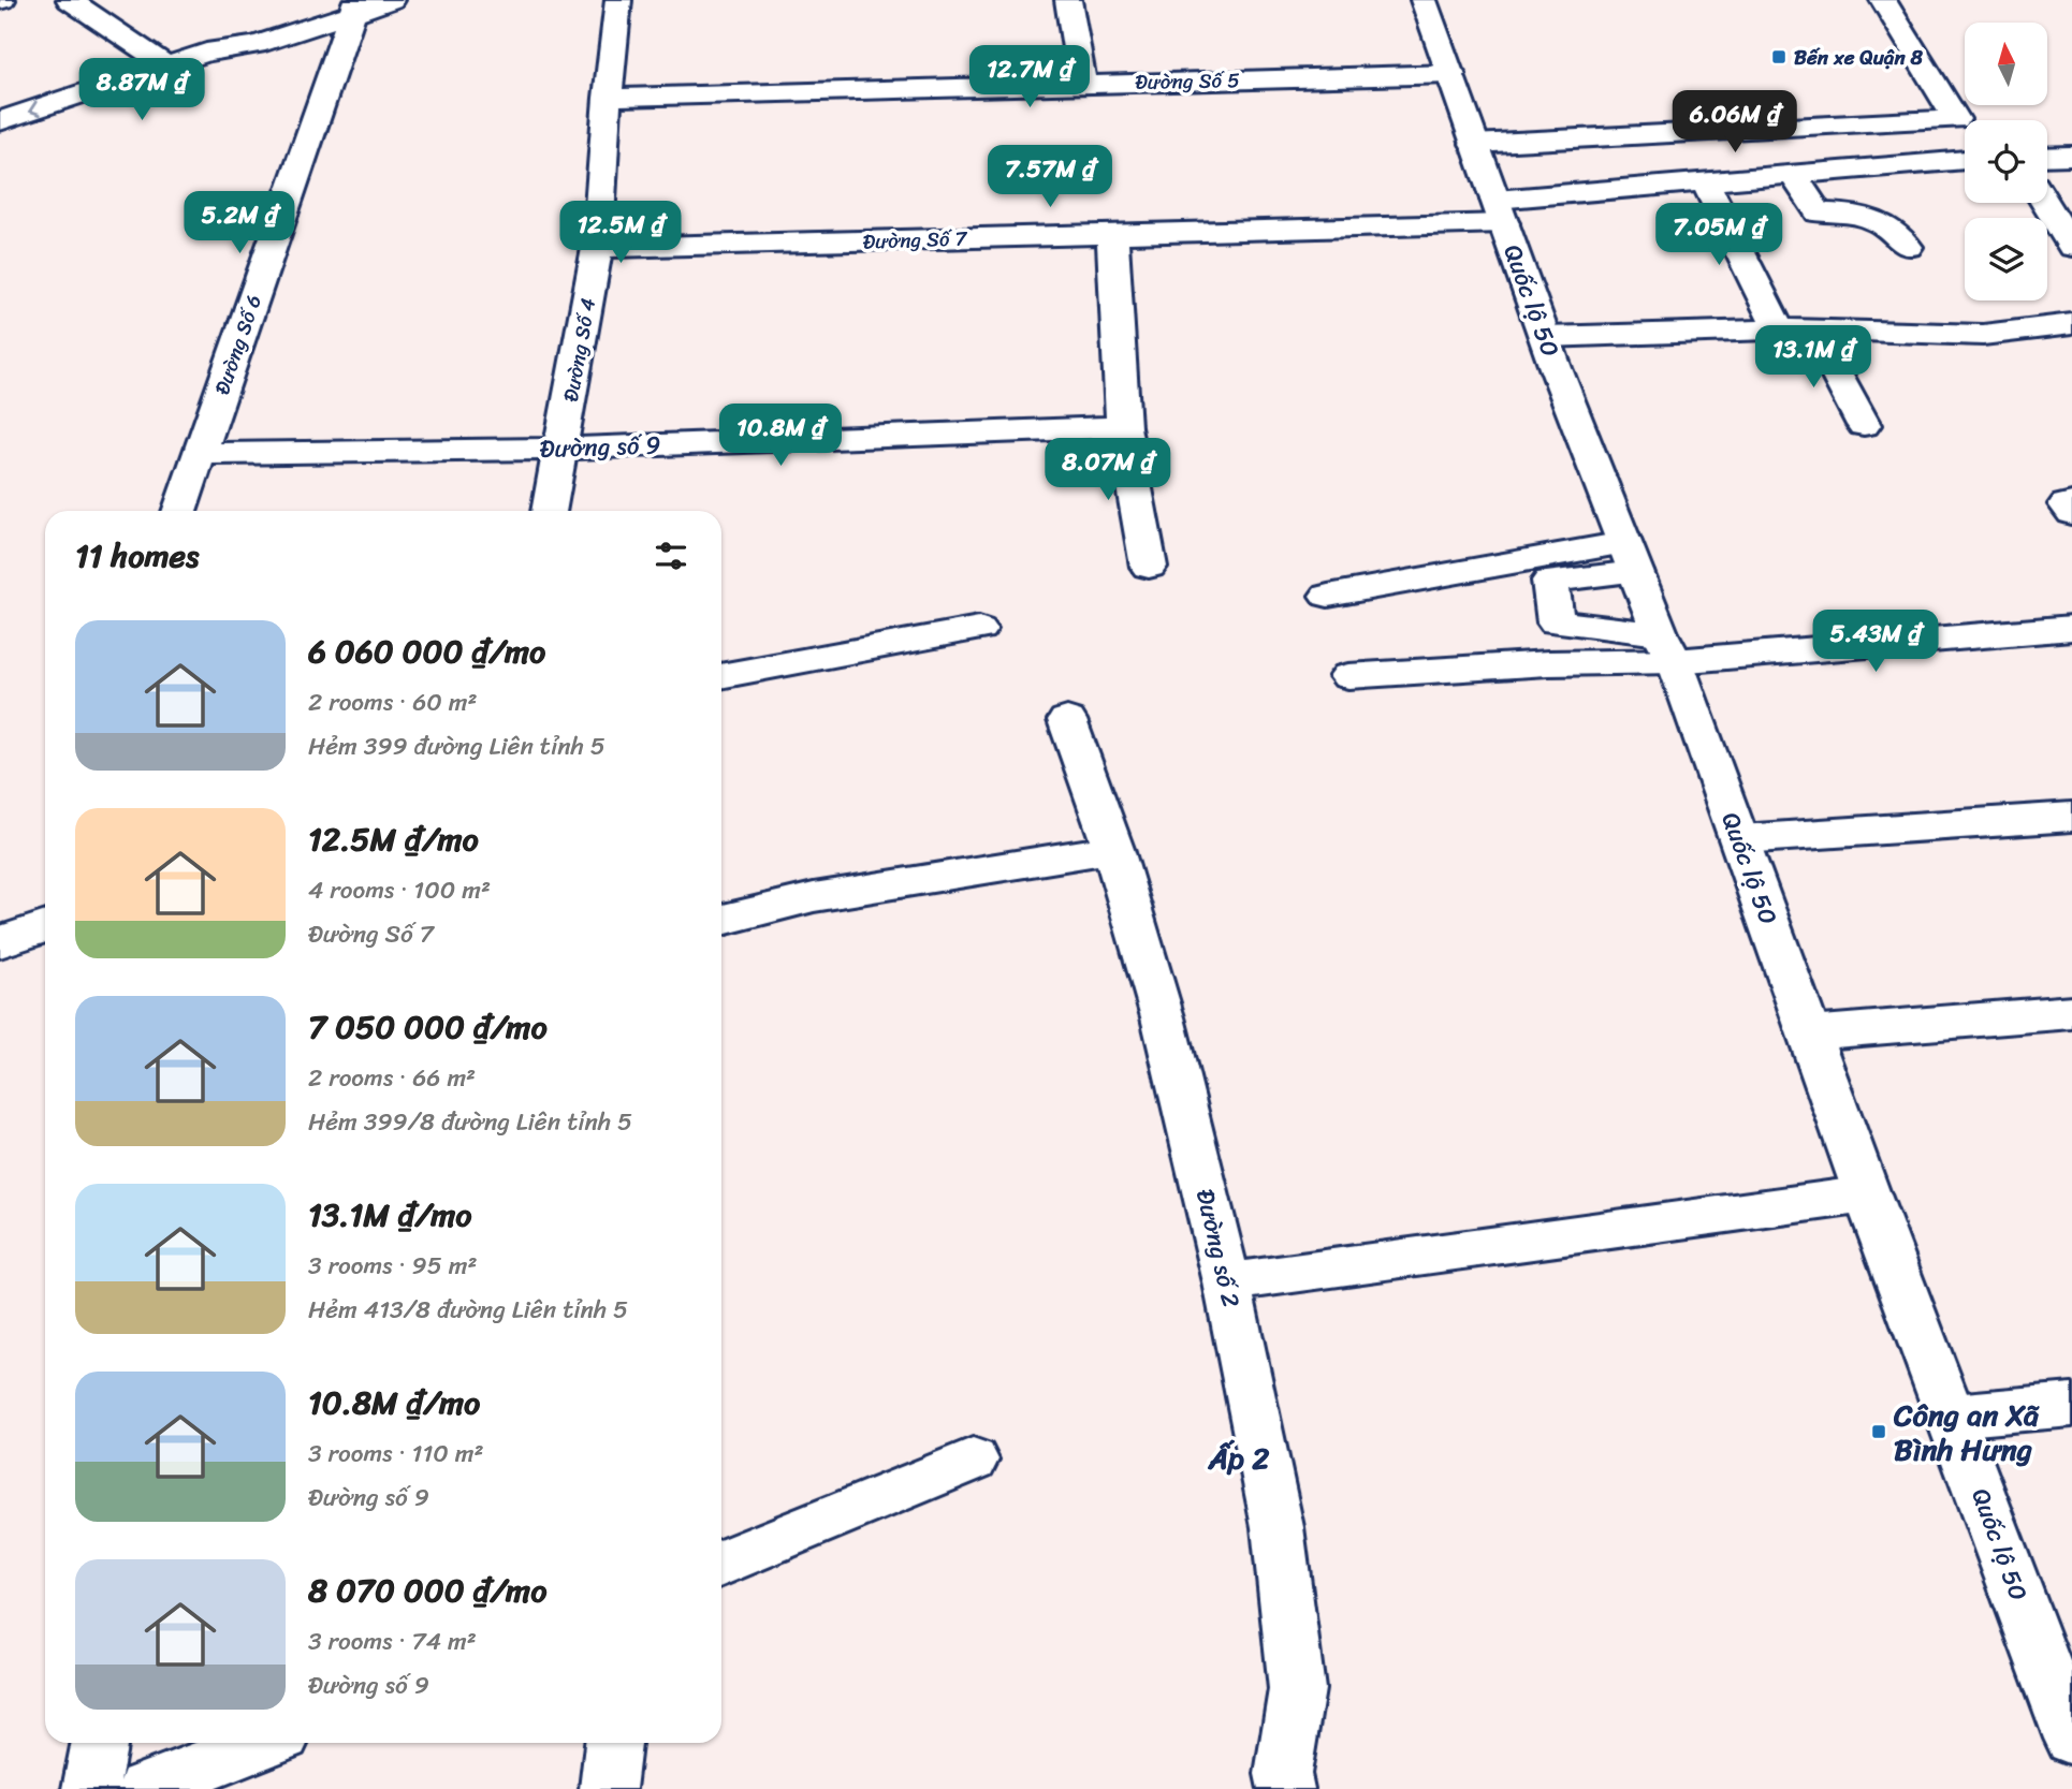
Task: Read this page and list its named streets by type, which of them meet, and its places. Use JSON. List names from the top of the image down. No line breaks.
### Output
{"streets":{"street":["Đường Số 5","Đường Số 7","Quốc lộ 50","Đường Số 6","Đường Số 4","Đường số 9","Đường số 2"]},"crossings":[["Đường Số 5","Quốc lộ 50"],["Đường Số 5","Đường Số 4"],["Đường Số 7","Quốc lộ 50"],["Đường Số 7","Đường Số 4"],["Đường Số 6","Đường số 9"],["Đường Số 4","Đường số 9"]],"districts":["Ấp 2"],"places":{"transit":["Bến xe Quận 8","Công an Xã Bình Hưng"]},"north":"top","page":{"price":["12.7M ₫","8.87M ₫","6.06M ₫","7.57M ₫","5.2M ₫","12.5M ₫","7.05M ₫","13.1M ₫","10.8M ₫","8.07M ₫","5.43M ₫"],"heading":"11 homes","list":[{"name":"6 060 000 ₫/mo","note":"2 rooms · 60 m² · Hẻm 399 đường Liên tỉnh 5"},{"name":"12.5M ₫/mo","note":"4 rooms · 100 m² · Đường Số 7"},{"name":"7 050 000 ₫/mo","note":"2 rooms · 66 m² · Hẻm 399/8 đường Liên tỉnh 5"},{"name":"13.1M ₫/mo","note":"3 rooms · 95 m² · Hẻm 413/8 đường Liên tỉnh 5"},{"name":"10.8M ₫/mo","note":"3 rooms · 110 m² · Đường số 9"},{"name":"8 070 000 ₫/mo","note":"3 rooms · 74 m² · Đường số 9"}]}}
